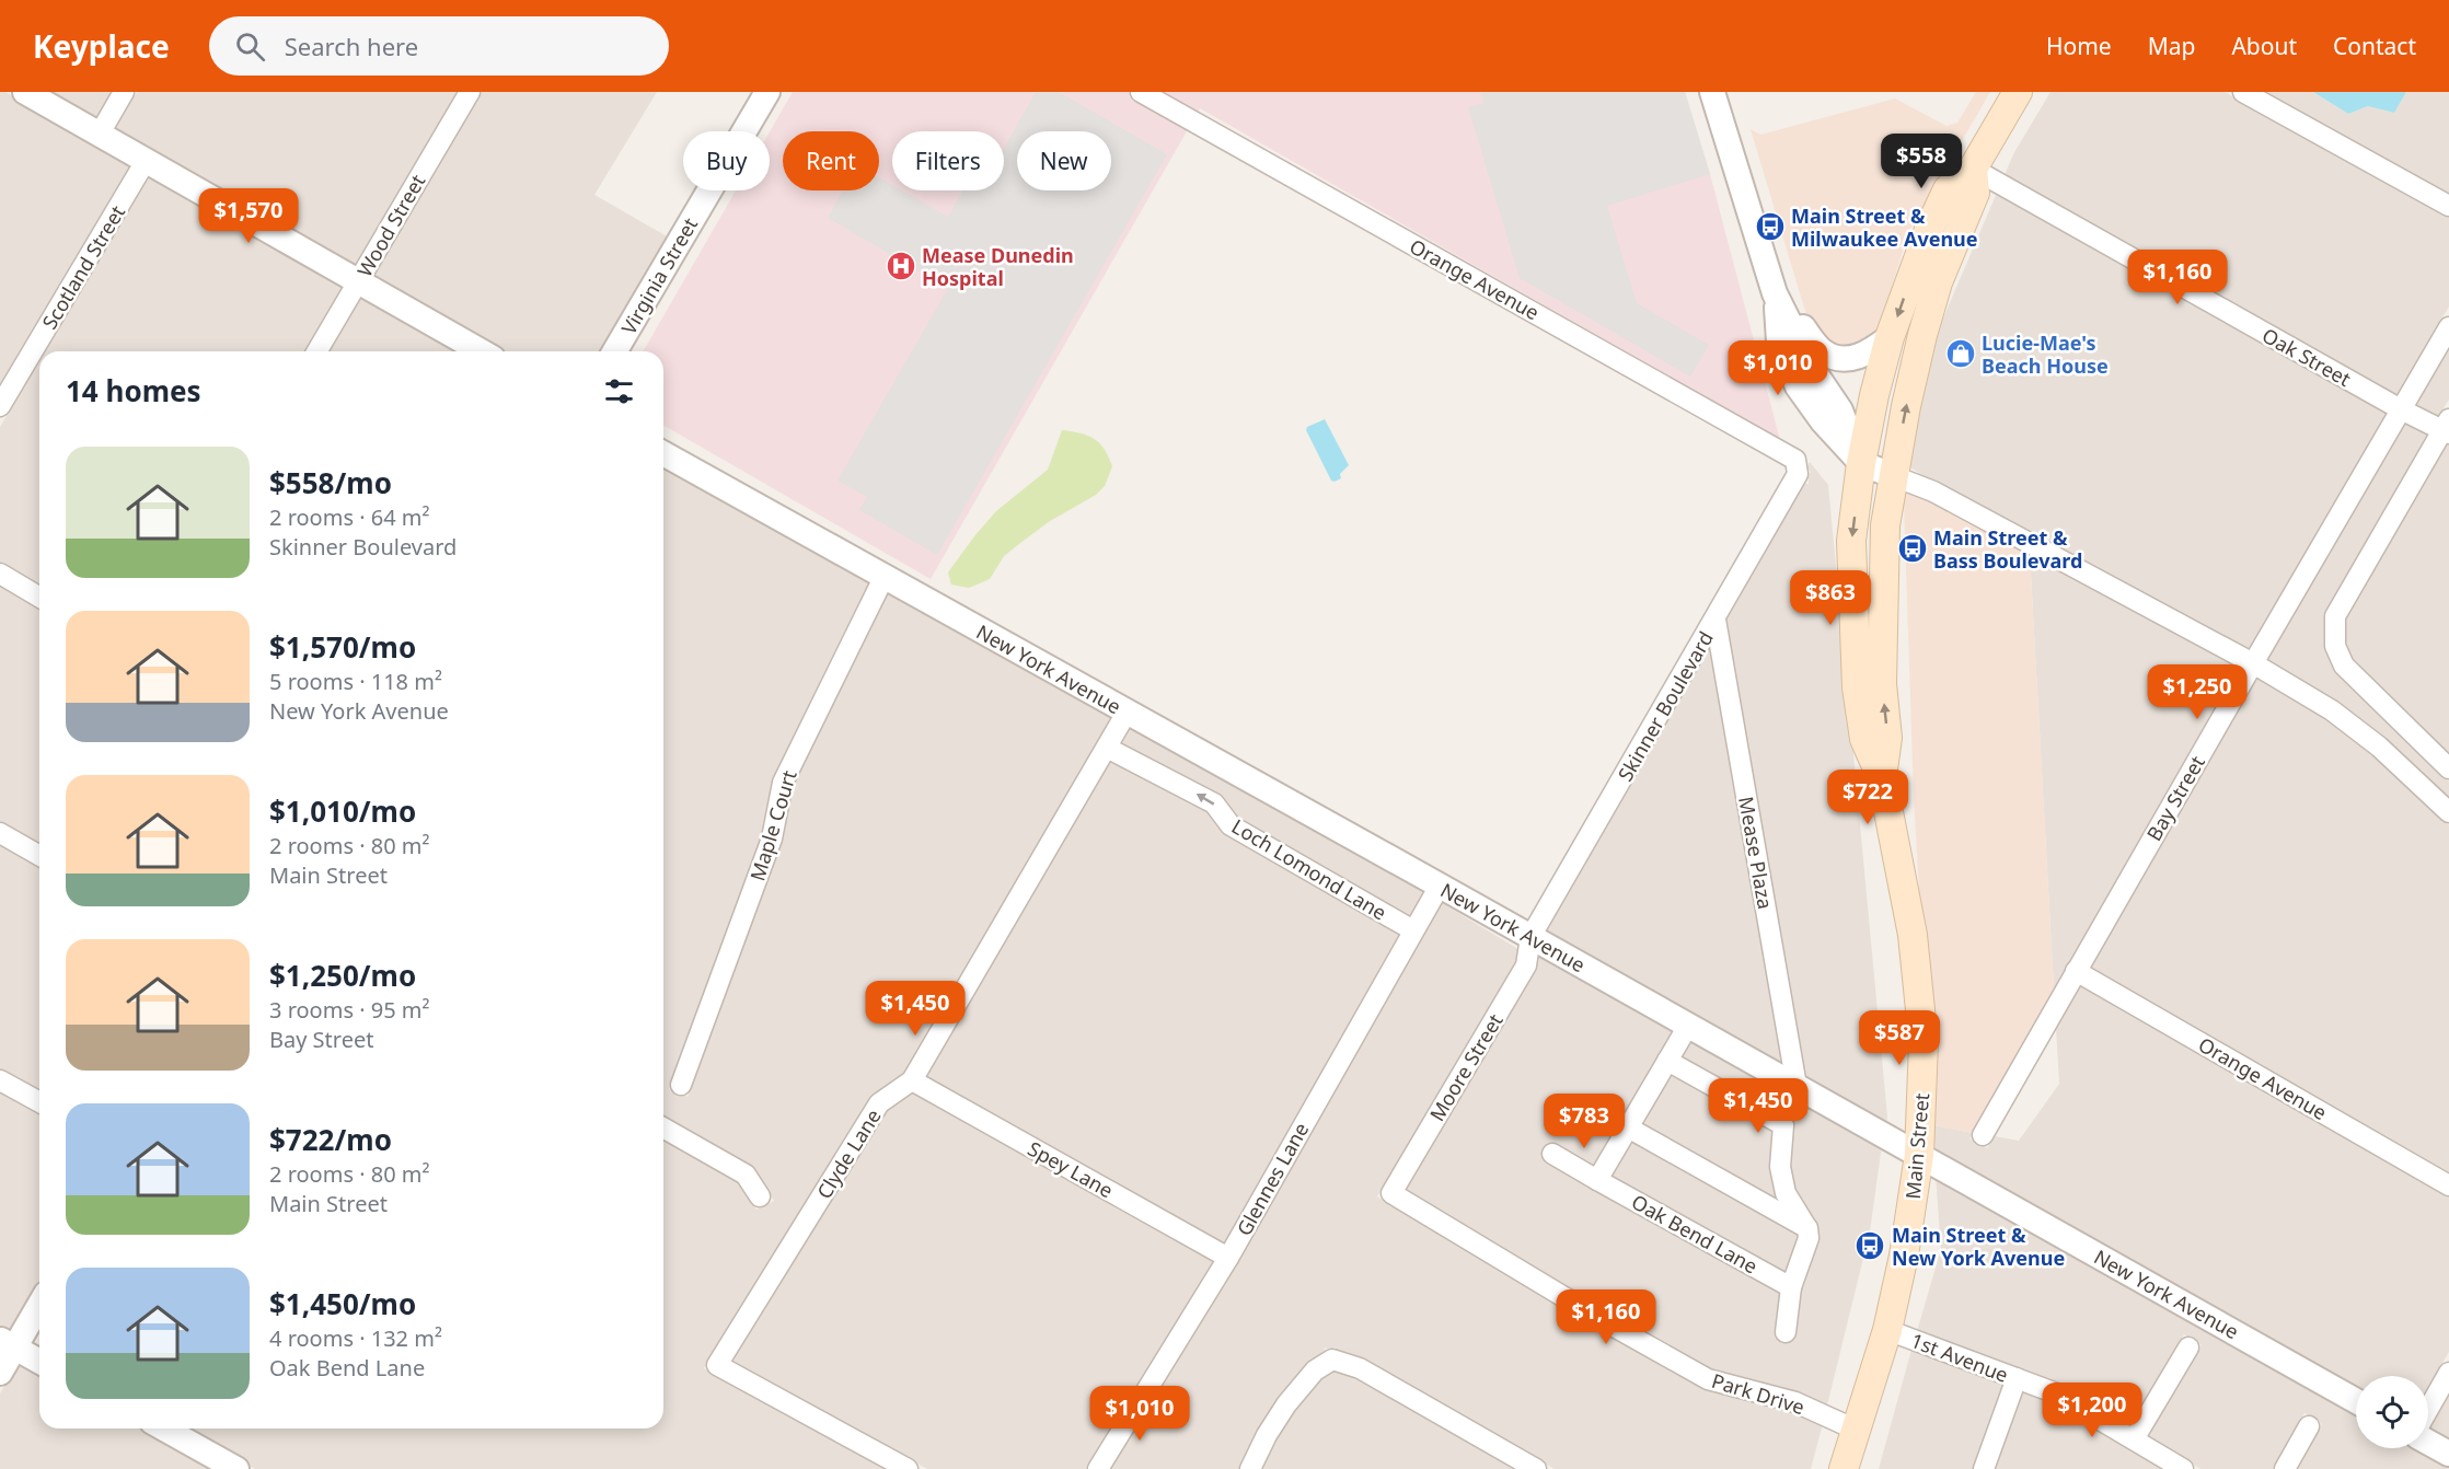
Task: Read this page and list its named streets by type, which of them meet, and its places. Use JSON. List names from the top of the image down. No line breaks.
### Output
{"streets":{"main road":["Main Street"],"street":["Wood Street","Scotland Street","Virginia Street","Orange Avenue","Oak Street","New York Avenue","Skinner Boulevard","Bay Street","Maple Court","Mease Plaza","Loch Lomond Lane","Moore Street","Clyde Lane","Spey Lane","Glennes Lane","Oak Bend Lane","1st Avenue","Park Drive"]},"crossings":[["Orange Avenue","Skinner Boulevard"],["Orange Avenue","Bay Street"],["Oak Street","Bay Street"],["New York Avenue","Skinner Boulevard"],["New York Avenue","Maple Court"],["New York Avenue","Mease Plaza"],["New York Avenue","Moore Street"],["New York Avenue","Main Street"],["New York Avenue","Clyde Lane"],["New York Avenue","Glennes Lane"],["Skinner Boulevard","Mease Plaza"],["Skinner Boulevard","Moore Street"],["Loch Lomond Lane","Clyde Lane"],["Loch Lomond Lane","Glennes Lane"],["Moore Street","Park Drive"],["Main Street","1st Avenue"],["Main Street","Park Drive"],["Clyde Lane","Spey Lane"],["Spey Lane","Glennes Lane"]],"one_way":["Loch Lomond Lane"],"places":{"bus stop":["Main Street & Milwaukee Avenue","Main Street & Bass Boulevard","Main Street & New York Avenue"],"hospital":["Mease Dunedin Hospital"],"shop":["Lucie-Mae's Beach House"]},"page":{"header":"Keyplace","search":"Search here","nav":["Home","Map","About","Contact"],"chip":["Buy","Rent","Filters","New"],"price":["$558","$1,570","$1,160","$1,010","$863","$1,250","$722","$1,450","$587","$1,450","$783","$1,160","$1,200","$1,010"],"heading":"14 homes","list":[{"name":"$558/mo","note":"2 rooms · 64 m² · Skinner Boulevard"},{"name":"$1,570/mo","note":"5 rooms · 118 m² · New York Avenue"},{"name":"$1,010/mo","note":"2 rooms · 80 m² · Main Street"},{"name":"$1,250/mo","note":"3 rooms · 95 m² · Bay Street"},{"name":"$722/mo","note":"2 rooms · 80 m² · Main Street"},{"name":"$1,450/mo","note":"4 rooms · 132 m² · Oak Bend Lane"}]}}
